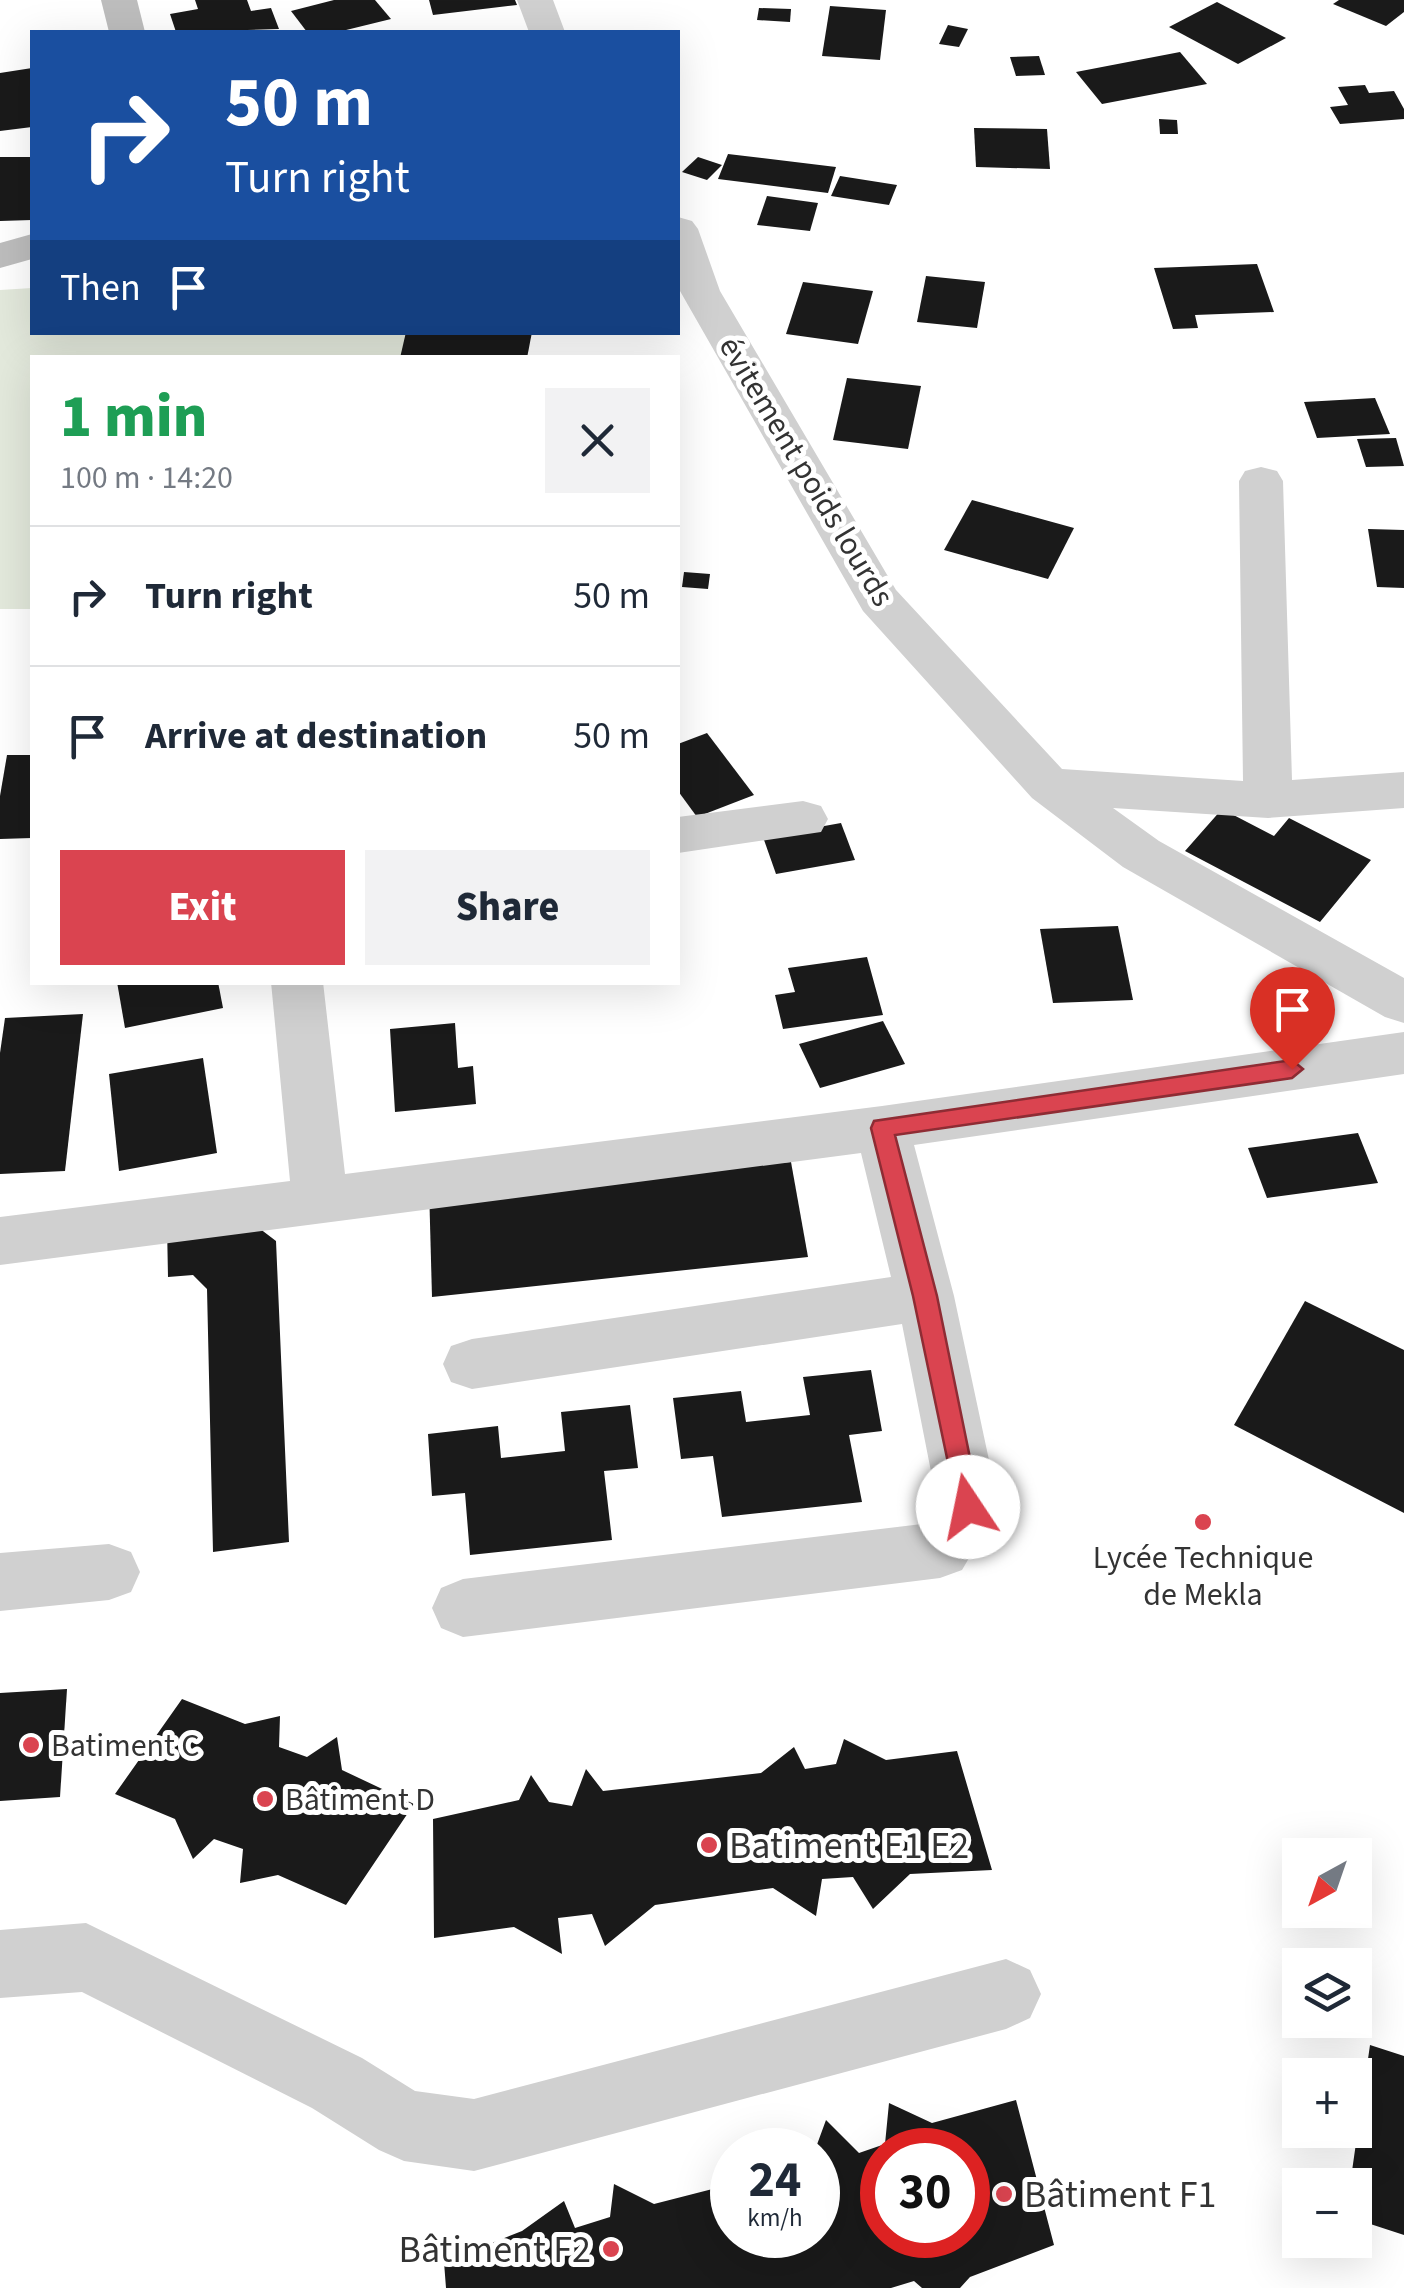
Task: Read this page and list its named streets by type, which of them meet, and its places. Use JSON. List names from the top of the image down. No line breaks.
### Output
{"streets":{"street":["évitement poids lourds"]},"places":["Lycée Technique de Mekla","Batiment C","Bâtiment D","Batiment E1 E2","Bâtiment F1","Bâtiment F2"],"north":"bottom left","page":{"turn":["50 m","Turn right"],"then":"Then","heading":["1 min","100 m · 14:20"],"list":[{"name":"Turn right","value":"50 m"},{"name":"Arrive at destination","value":"50 m"}],"buttons":["Exit","Share"],"map_buttons":["+","−"],"speed":"24 km/h","limit":"30"}}
